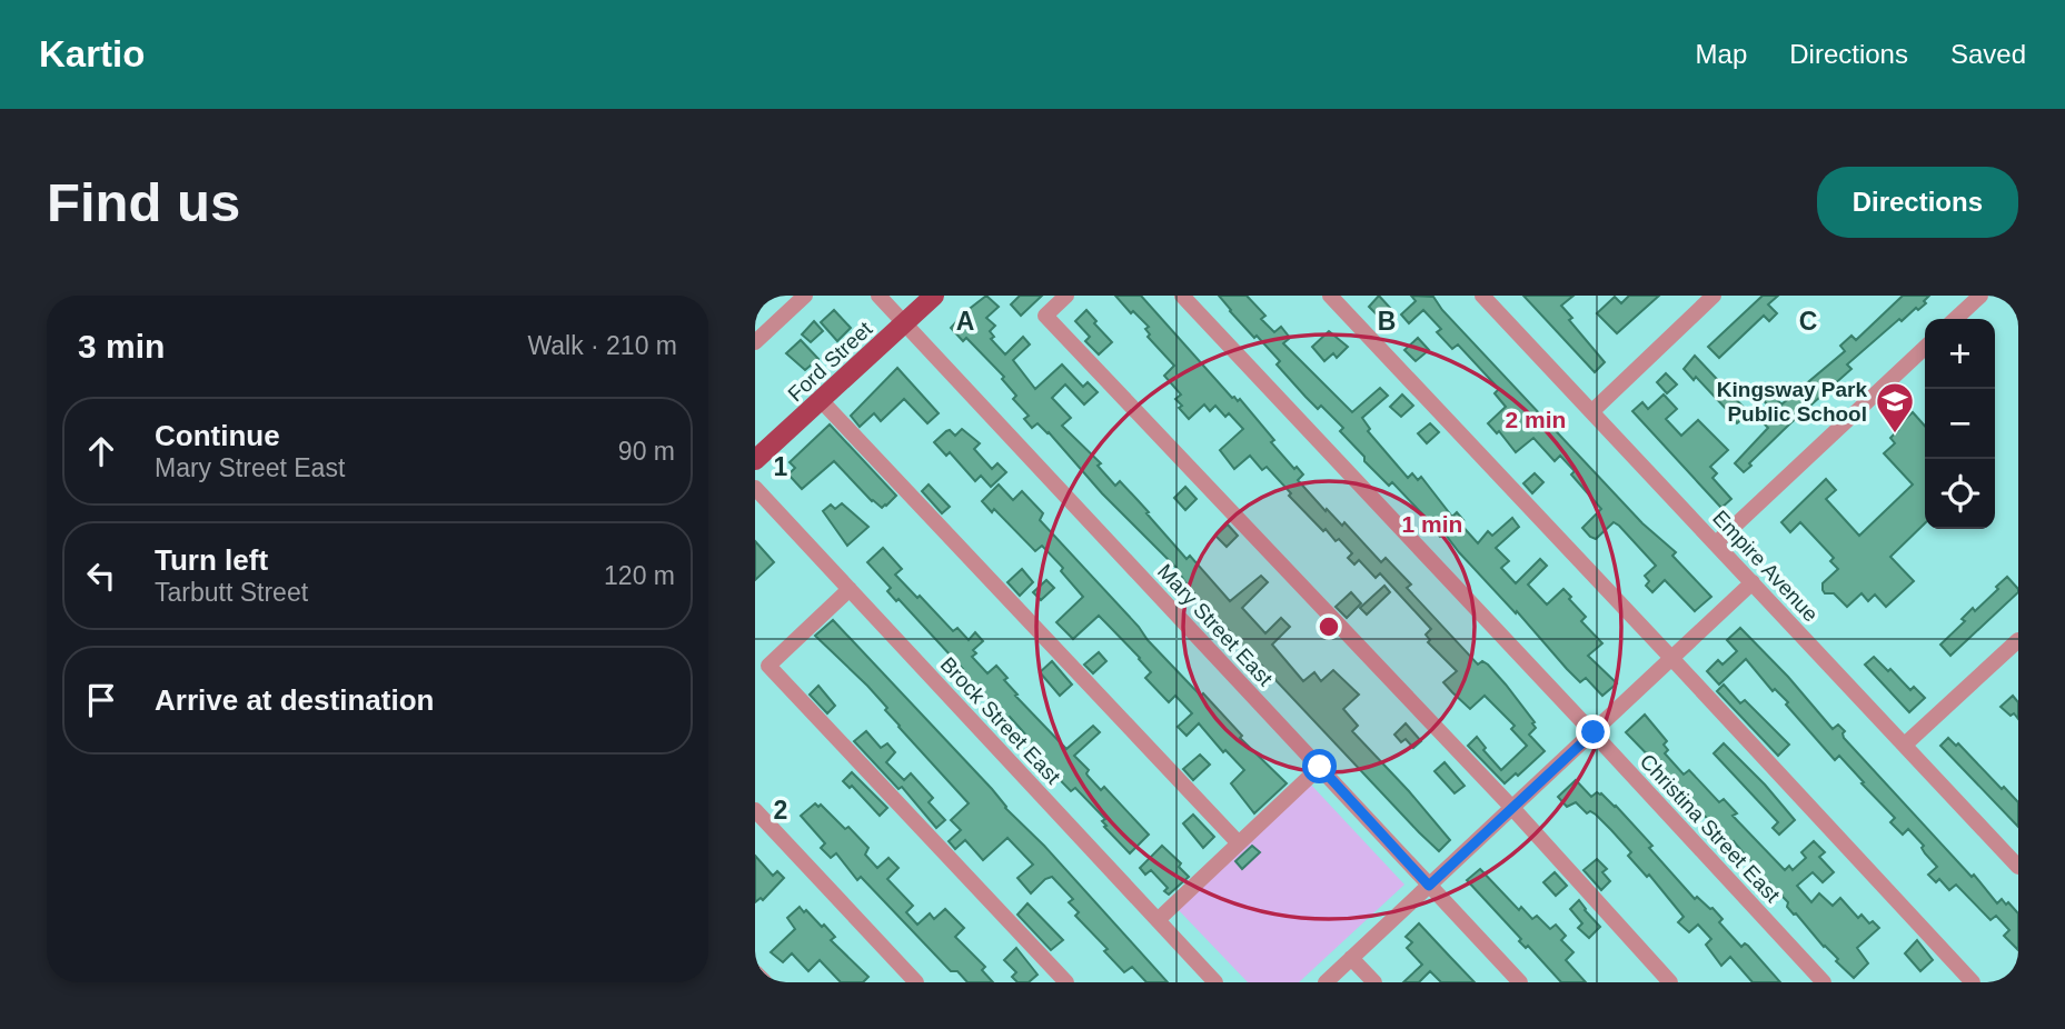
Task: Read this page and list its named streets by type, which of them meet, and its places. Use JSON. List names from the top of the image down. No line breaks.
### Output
{"streets":{"main road":["Ford Street"],"street":["Empire Avenue","Mary Street East","Brock Street East","Christina Street East"]},"crossings":[["Ford Street","Mary Street East"]],"places":{"school or university":["Kingsway Park Public School"]},"page":{"header":"Kartio","nav":["Map","Directions","Saved"],"buttons":"Directions","title":"Find us","heading":["3 min","Walk · 210 m"],"map_buttons":["+","−"],"list":[["Continue","Mary Street East","90 m"],["Turn left","Tarbutt Street","120 m"],"Arrive at destination"]},"grid":{"columns":["A","B","C"],"rows":["1","2"]},"rings":["2 min","1 min"]}
